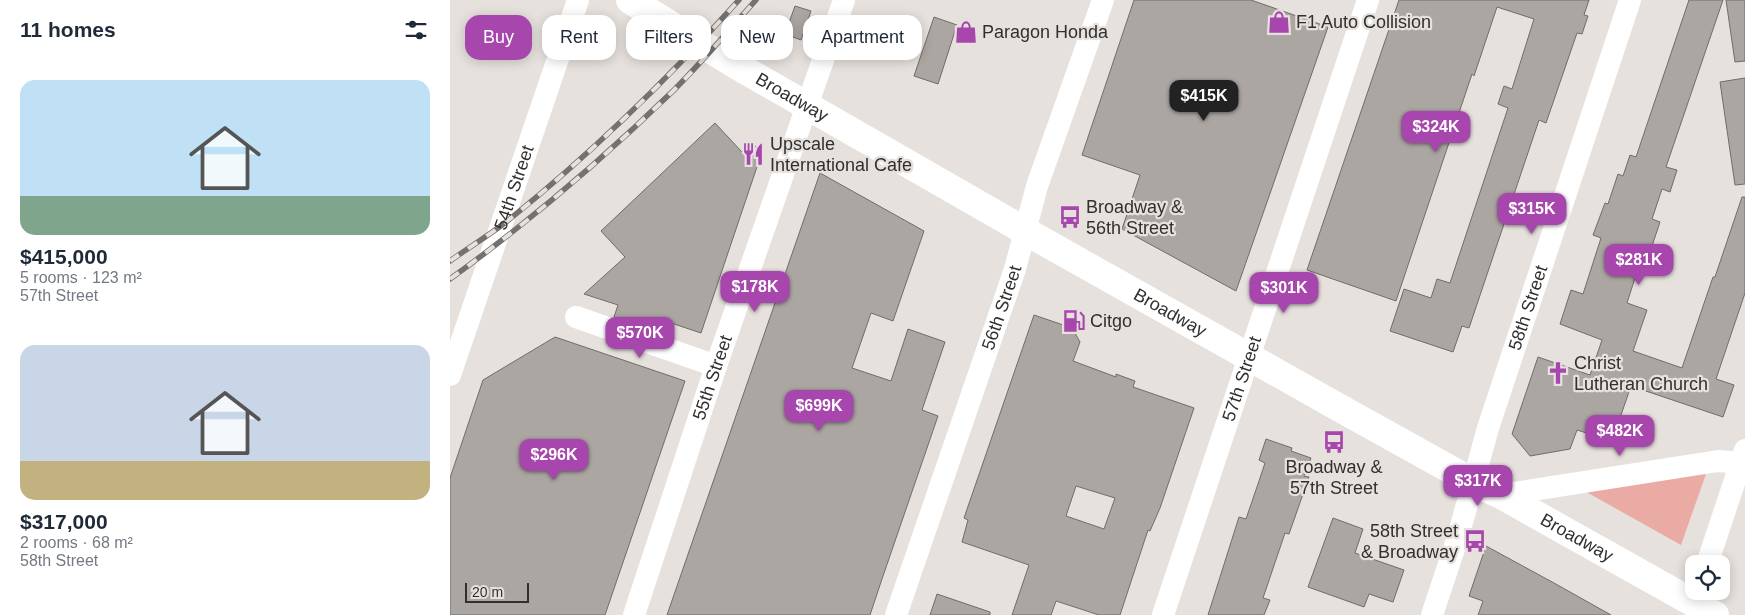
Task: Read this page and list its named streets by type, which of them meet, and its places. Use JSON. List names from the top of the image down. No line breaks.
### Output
{"streets":{"main road":["Broadway"],"street":["54th Street","58th Street","56th Street","55th Street","57th Street"]},"crossings":[["Broadway","58th Street"],["Broadway","56th Street"],["Broadway","55th Street"],["Broadway","57th Street"]],"places":{"shop":["F1 Auto Collision","Paragon Honda"],"restaurant":["Upscale International Cafe"],"bus stop":["Broadway & 56th Street","Broadway & 57th Street","58th Street & Broadway"],"fuel station":["Citgo"],"church":["Christ Lutheran Church"]},"scale_bar":"20 m","page":{"heading":"11 homes","chip":["Buy","Rent","Filters","New","Apartment"],"list":[{"name":"$415,000","note":"5 rooms · 123 m² · 57th Street"},{"name":"$317,000","note":"2 rooms · 68 m² · 58th Street"}],"price":["$415K","$324K","$315K","$281K","$178K","$301K","$570K","$699K","$482K","$296K","$317K"],"scale":"20 m"}}
